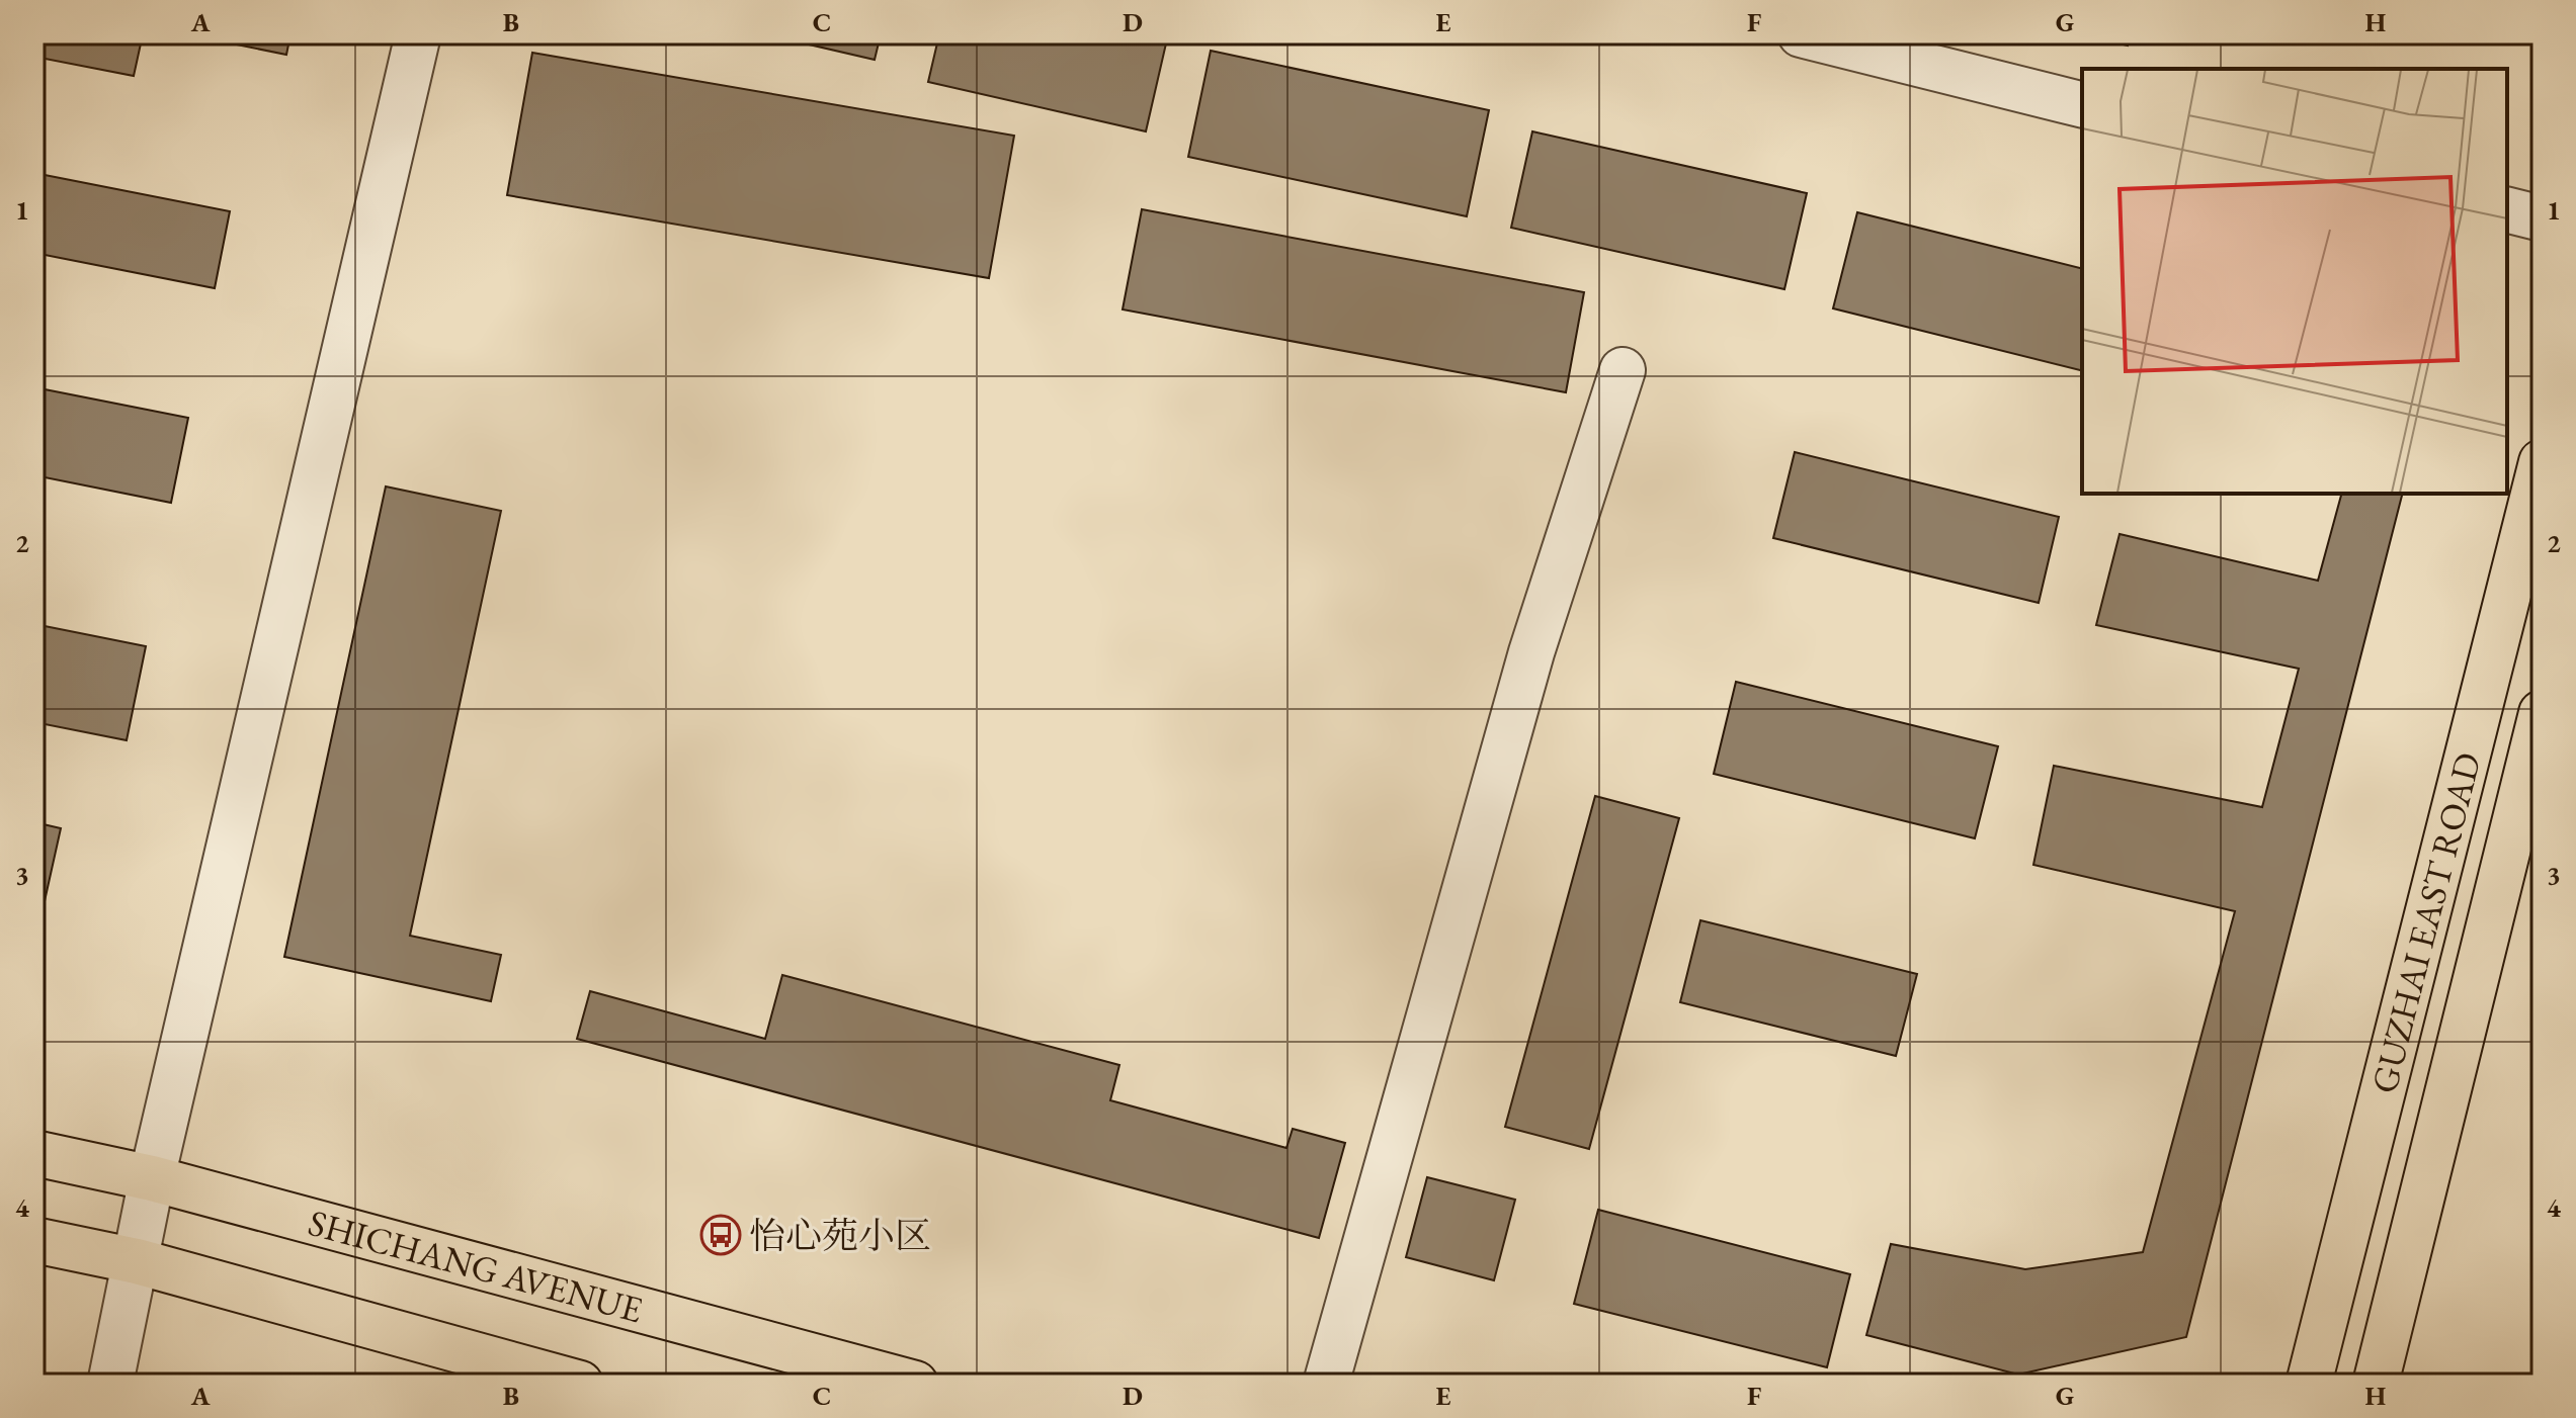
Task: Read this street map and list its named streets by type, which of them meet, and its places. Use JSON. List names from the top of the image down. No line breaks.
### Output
{"streets":{"main road":["GUZHAI EAST ROAD","SHICHANG AVENUE"]},"places":{"bus stop":["怡心苑小区"]},"grid":{"columns":["A","B","C","D","E","F","G","H"],"rows":["1","2","3","4"]}}
